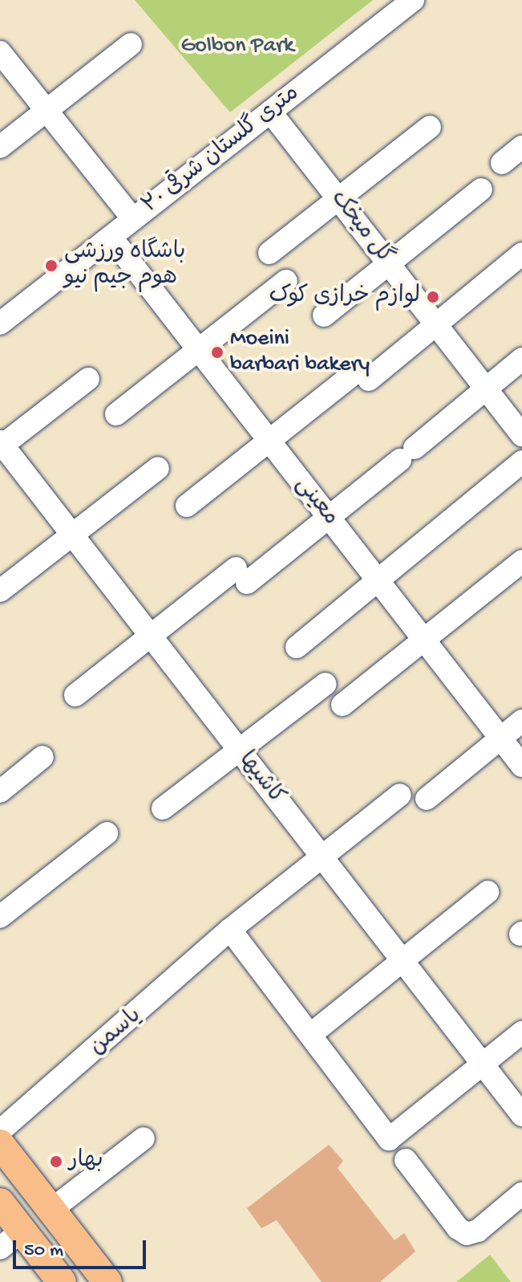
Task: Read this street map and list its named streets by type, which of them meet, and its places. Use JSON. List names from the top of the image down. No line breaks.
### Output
{"streets":{"street":["۲۰ متری گلستان شرقی","گل میخک","معینی","کاشیها","یاسمن"]},"crossings":[["۲۰ متری گلستان شرقی","گل میخک"],["۲۰ متری گلستان شرقی","معینی"],["کاشیها","یاسمن"]],"parks":["Golbon Park"],"places":["باشگاه ورزشی هوم جیم نیو","لوازم خرازی کوک","Moeini barbari bakery","بهار"],"scale_bar":"50 m"}
